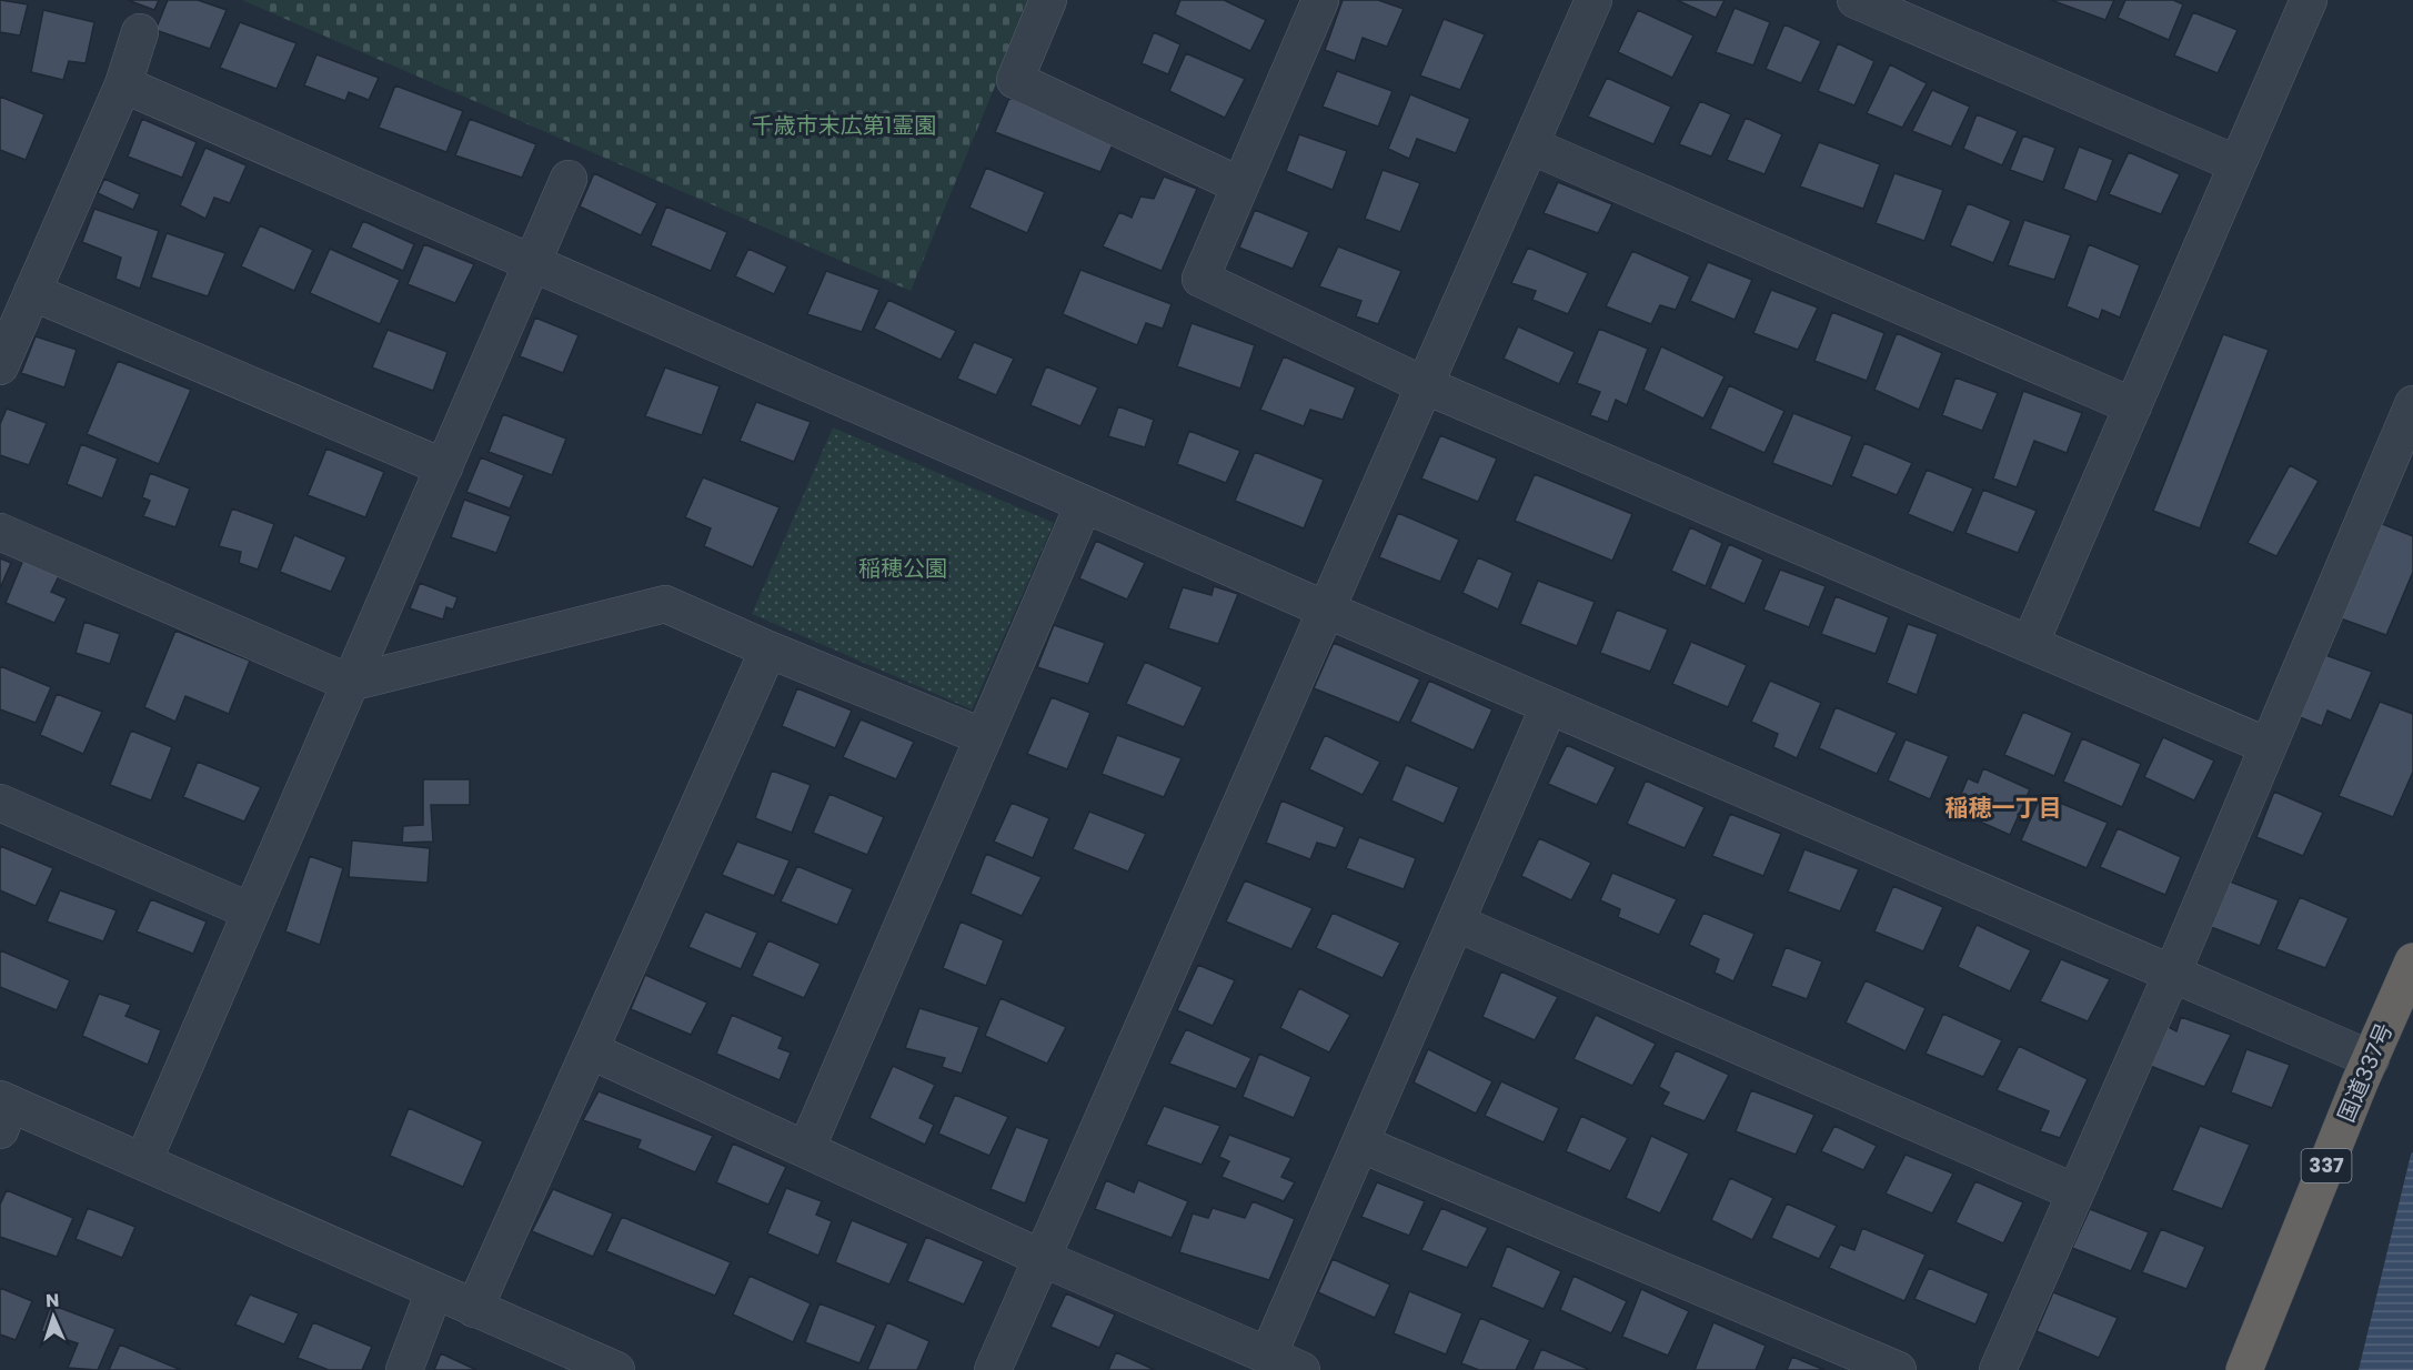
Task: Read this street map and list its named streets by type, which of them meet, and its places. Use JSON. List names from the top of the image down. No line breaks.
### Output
{"streets":{"highway":["国道337号","337"]},"districts":["稲穂一丁目"],"parks":["千歳市末広第1霊園","稲穂公園"],"north":"top"}
